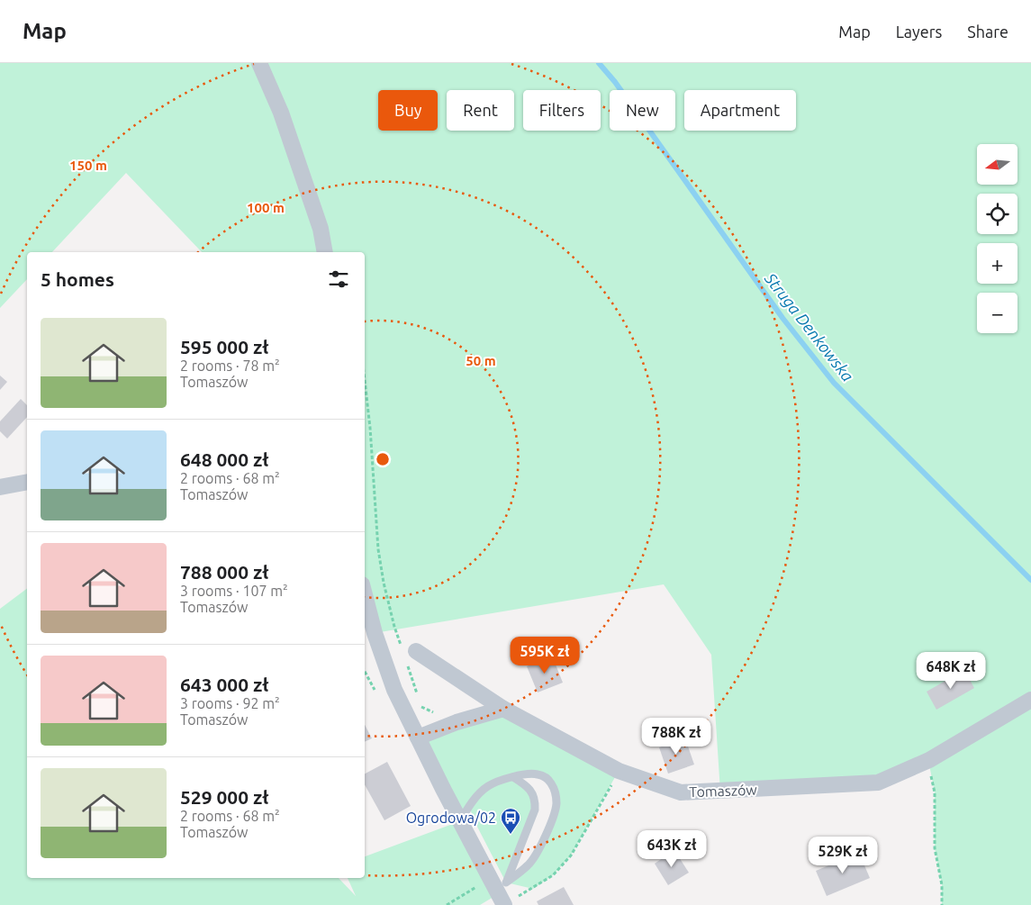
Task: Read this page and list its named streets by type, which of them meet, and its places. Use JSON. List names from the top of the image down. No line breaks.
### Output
{"streets":{"street":["Tomaszów"]},"water":["Struga Denkowska"],"places":{"bus stop":["Ogrodowa/02"]},"north":"left","page":{"header":"Map","nav":["Map","Layers","Share"],"chip":["Buy","Rent","Filters","New","Apartment"],"map_buttons":["+","−"],"heading":"5 homes","list":[{"name":"595 000 zł","note":"2 rooms · 78 m² · Tomaszów"},{"name":"648 000 zł","note":"2 rooms · 68 m² · Tomaszów"},{"name":"788 000 zł","note":"3 rooms · 107 m² · Tomaszów"},{"name":"643 000 zł","note":"3 rooms · 92 m² · Tomaszów"},{"name":"529 000 zł","note":"2 rooms · 68 m² · Tomaszów"}],"price":["595K zł","648K zł","788K zł","643K zł","529K zł"]},"rings":["150 m","100 m","50 m"]}
